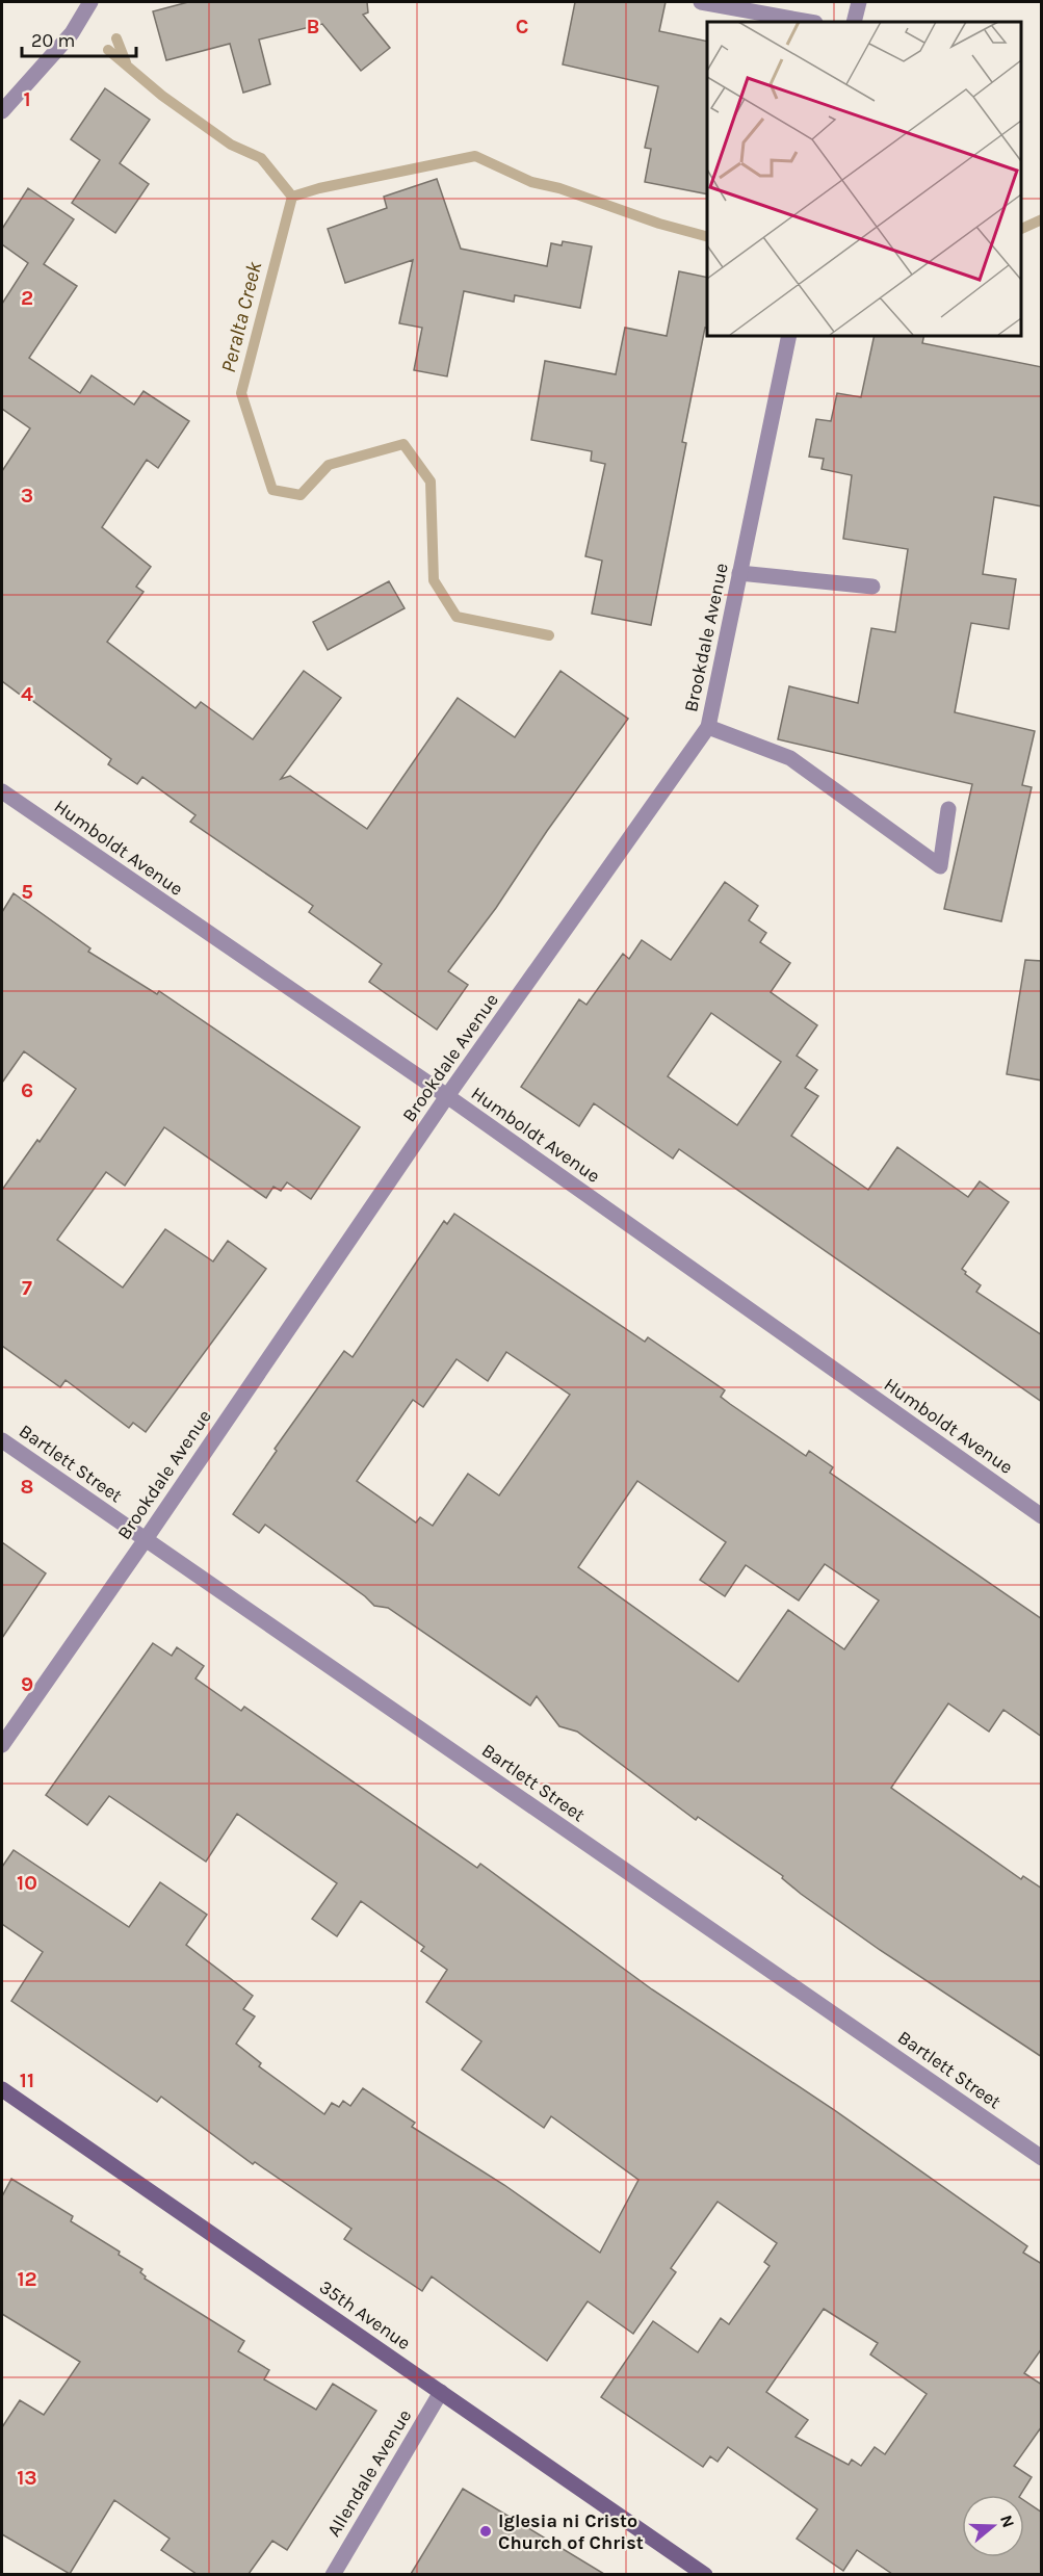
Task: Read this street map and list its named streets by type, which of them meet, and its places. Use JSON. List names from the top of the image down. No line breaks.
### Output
{"streets":{"main road":["35th Avenue"],"street":["Brookdale Avenue","Humboldt Avenue","Bartlett Street","Allendale Avenue"]},"crossings":[["Brookdale Avenue","Humboldt Avenue"],["Brookdale Avenue","Bartlett Street"],["35th Avenue","Allendale Avenue"]],"water":["Peralta Creek"],"places":["Iglesia ni Cristo Church of Christ"],"scale_bar":"20 m","north":"right","grid":{"columns":["B","C"],"rows":["1","2","3","4","5","6","7","8","9","10","11","12","13"]}}
